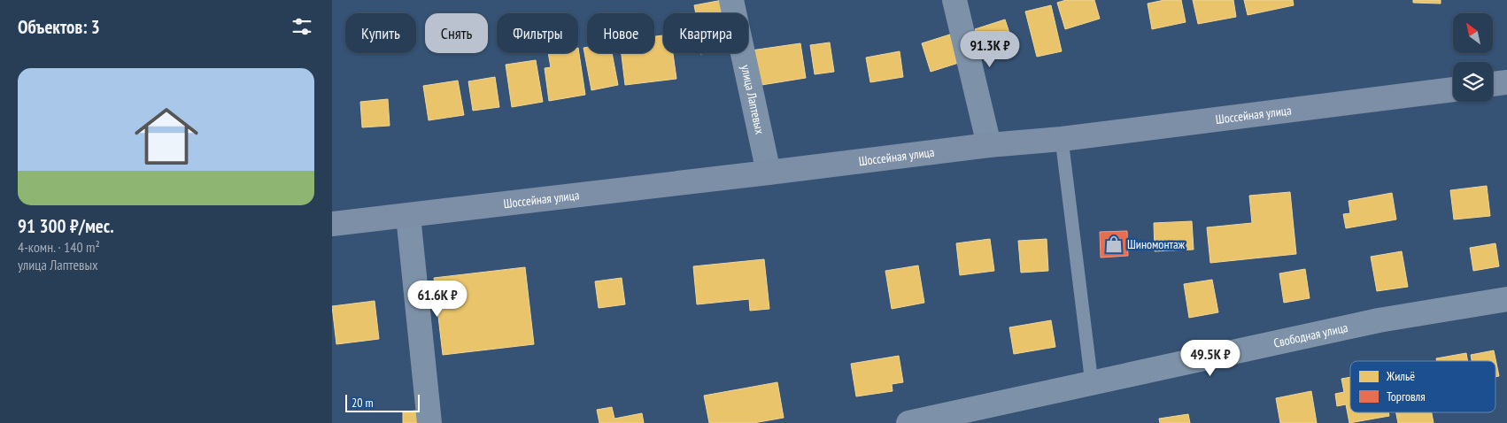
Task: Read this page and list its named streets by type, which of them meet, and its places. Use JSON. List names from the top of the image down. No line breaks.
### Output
{"streets":{"main road":["Шоссейная улица"],"street":["улица Лаптевых","Свободная улица"]},"crossings":[["улица Лаптевых","Шоссейная улица"]],"places":{"shop":["Шиномонтаж"]},"legend":["Жильё","Торговля"],"scale_bar":"20 m","north":"top left","page":{"heading":"Объектов: 3","chip":["Купить","Снять","Фильтры","Новое","Квартира"],"price":["91.3K ₽","61.6K ₽","49.5K ₽"],"list":[{"name":"91 300 ₽/мес.","note":"4-комн. · 140 m² · улица Лаптевых"}],"scale":"20 m"}}
